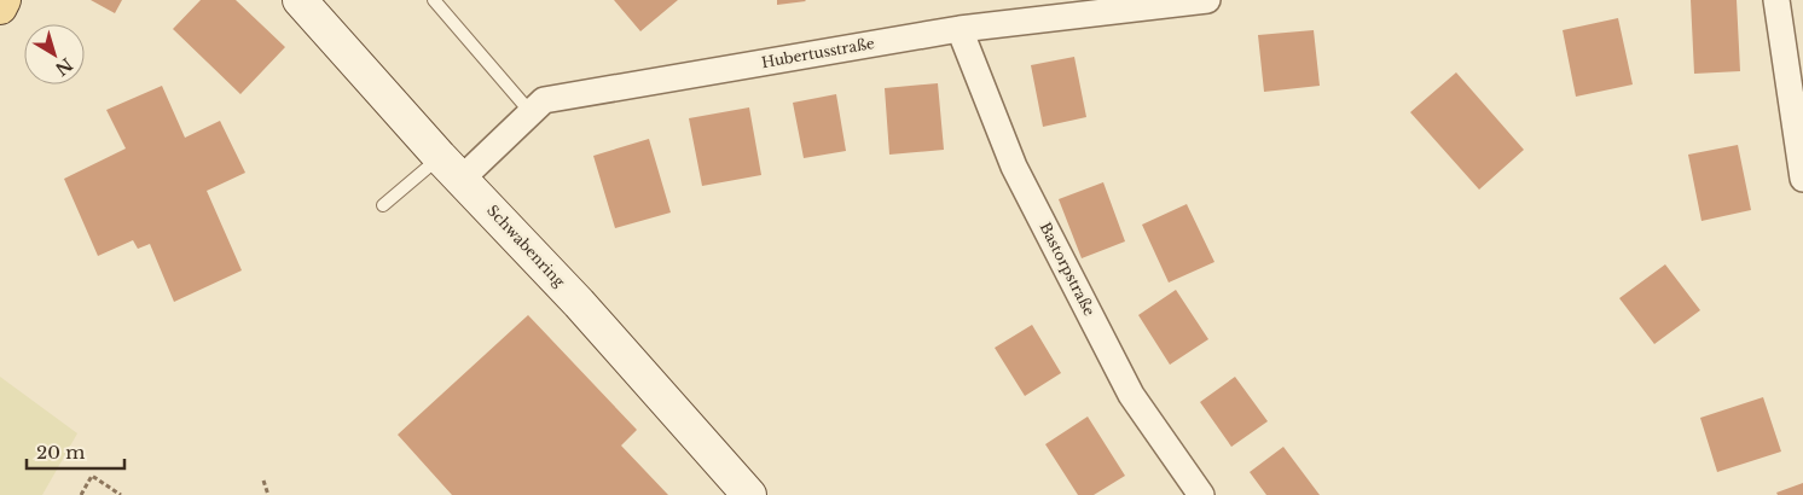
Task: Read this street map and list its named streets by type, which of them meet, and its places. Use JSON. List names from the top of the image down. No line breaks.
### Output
{"streets":{"street":["Hubertusstraße","Schwabenring","Bastorpstraße"]},"crossings":[["Hubertusstraße","Schwabenring"],["Hubertusstraße","Bastorpstraße"]],"scale_bar":"20 m","north":"bottom right"}
